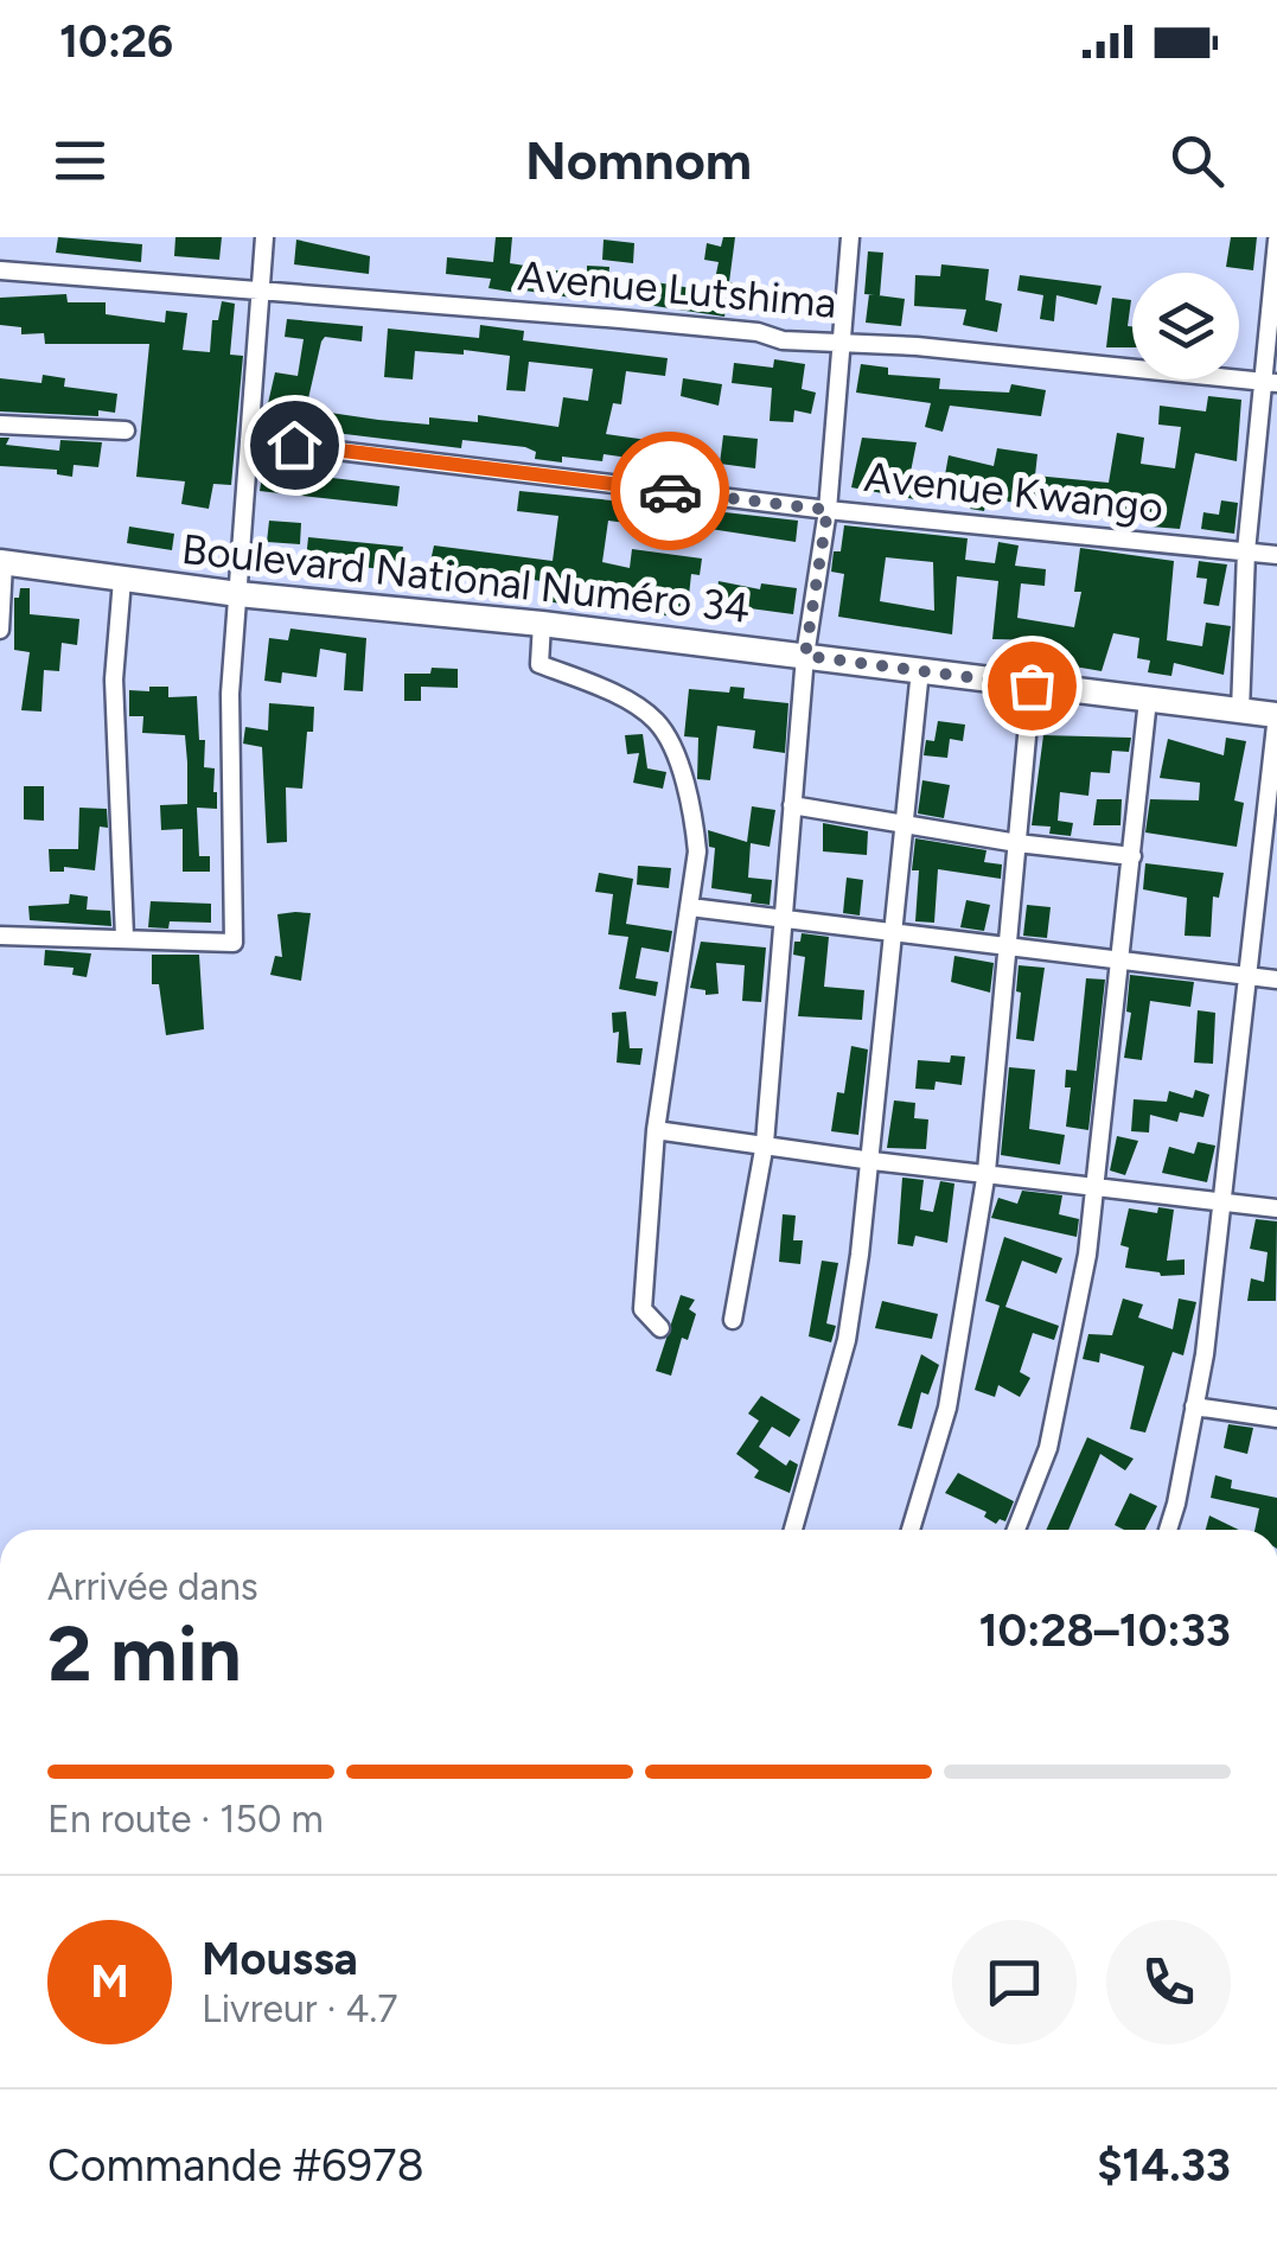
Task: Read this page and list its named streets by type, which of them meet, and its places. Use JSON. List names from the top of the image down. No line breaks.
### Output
{"streets":{"main road":["Boulevard National Numéro 34"],"street":["Avenue Lutshima","Avenue Kwango"]},"page":{"status":"10:26","header":"Nomnom","heading":["2 min","Arrivée dans","10:28–10:33"],"panel":["Moussa","Livreur · 4.7","Commande #6978","$14.33"],"bar":"En route · 150 m","round":"M"}}
